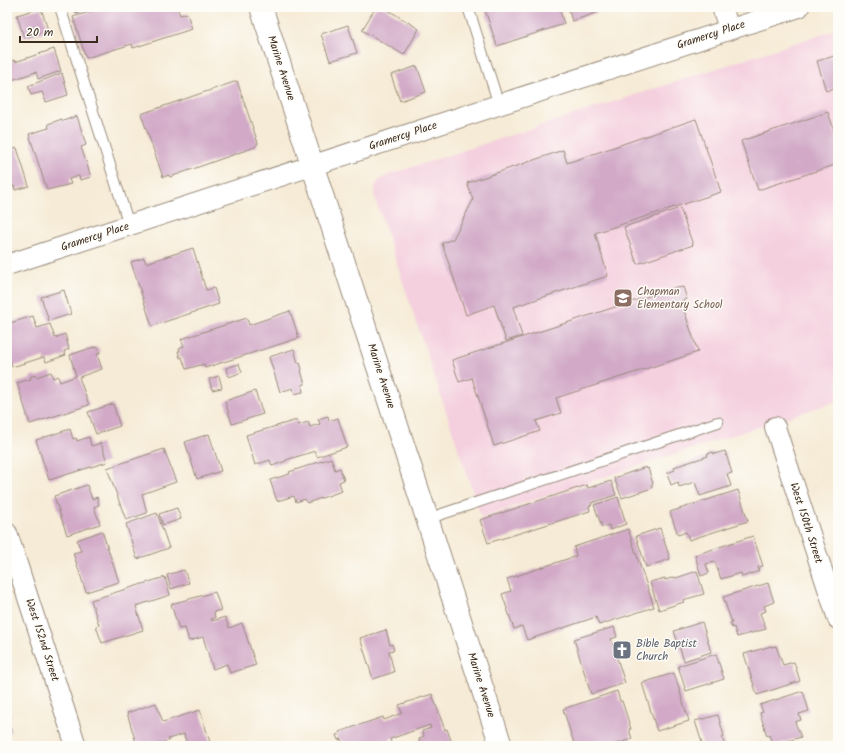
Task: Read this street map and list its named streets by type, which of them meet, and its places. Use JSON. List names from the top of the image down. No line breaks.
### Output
{"streets":{"main road":["Marine Avenue"],"street":["Gramercy Place","West 150th Street","West 152nd Street"]},"crossings":[["Gramercy Place","Marine Avenue"]],"places":{"school or university":["Chapman Elementary School"],"church":["Bible Baptist Church"]},"scale_bar":"20 m"}
